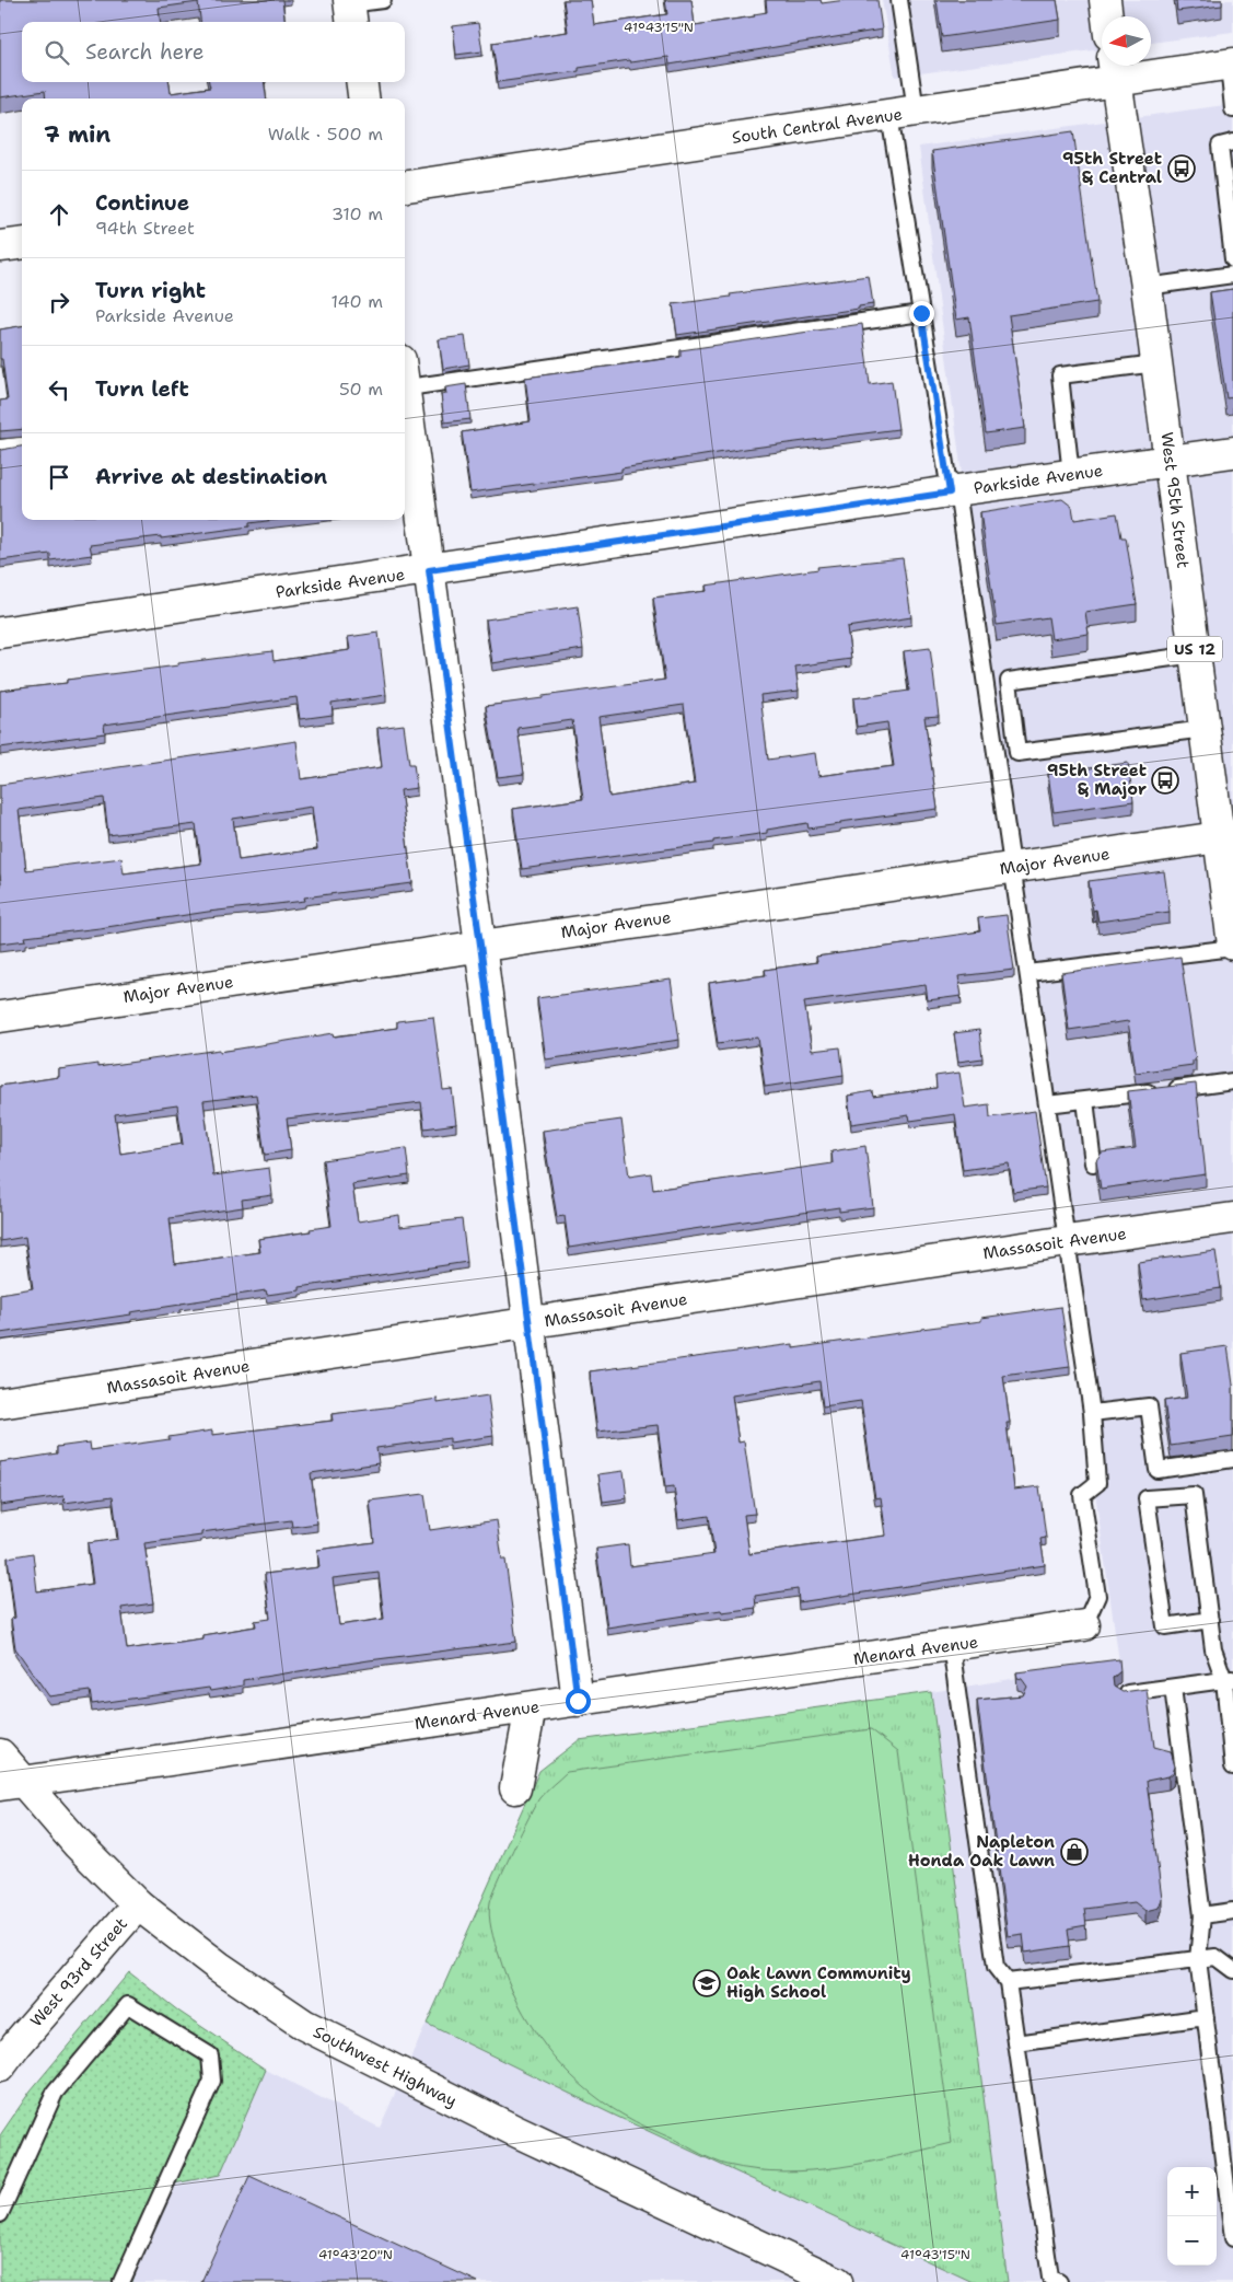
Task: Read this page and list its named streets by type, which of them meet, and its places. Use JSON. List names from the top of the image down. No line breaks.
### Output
{"streets":{"street":["South Central Avenue","Parkside Avenue","West 95th Street","US 12","Major Avenue","Massasoit Avenue","Menard Avenue","West 93rd Street","Southwest Highway"]},"crossings":[["South Central Avenue","West 95th Street"],["Parkside Avenue","West 95th Street"],["West 95th Street","Major Avenue"],["Menard Avenue","Southwest Highway"],["West 93rd Street","Southwest Highway"]],"places":{"bus stop":["95th Street & Central","95th Street & Major"],"shop":["Napleton Honda Oak Lawn"],"school or university":["Oak Lawn Community High School"]},"north":"left","page":{"search":"Search here","heading":["7 min","Walk · 500 m"],"list":[["Continue","94th Street","310 m"],["Turn right","Parkside Avenue","140 m"],["Turn left","50 m"],"Arrive at destination"],"map_buttons":["+","−"]},"coordinates":["41°43'15\"N","41°43'20\"N"]}
